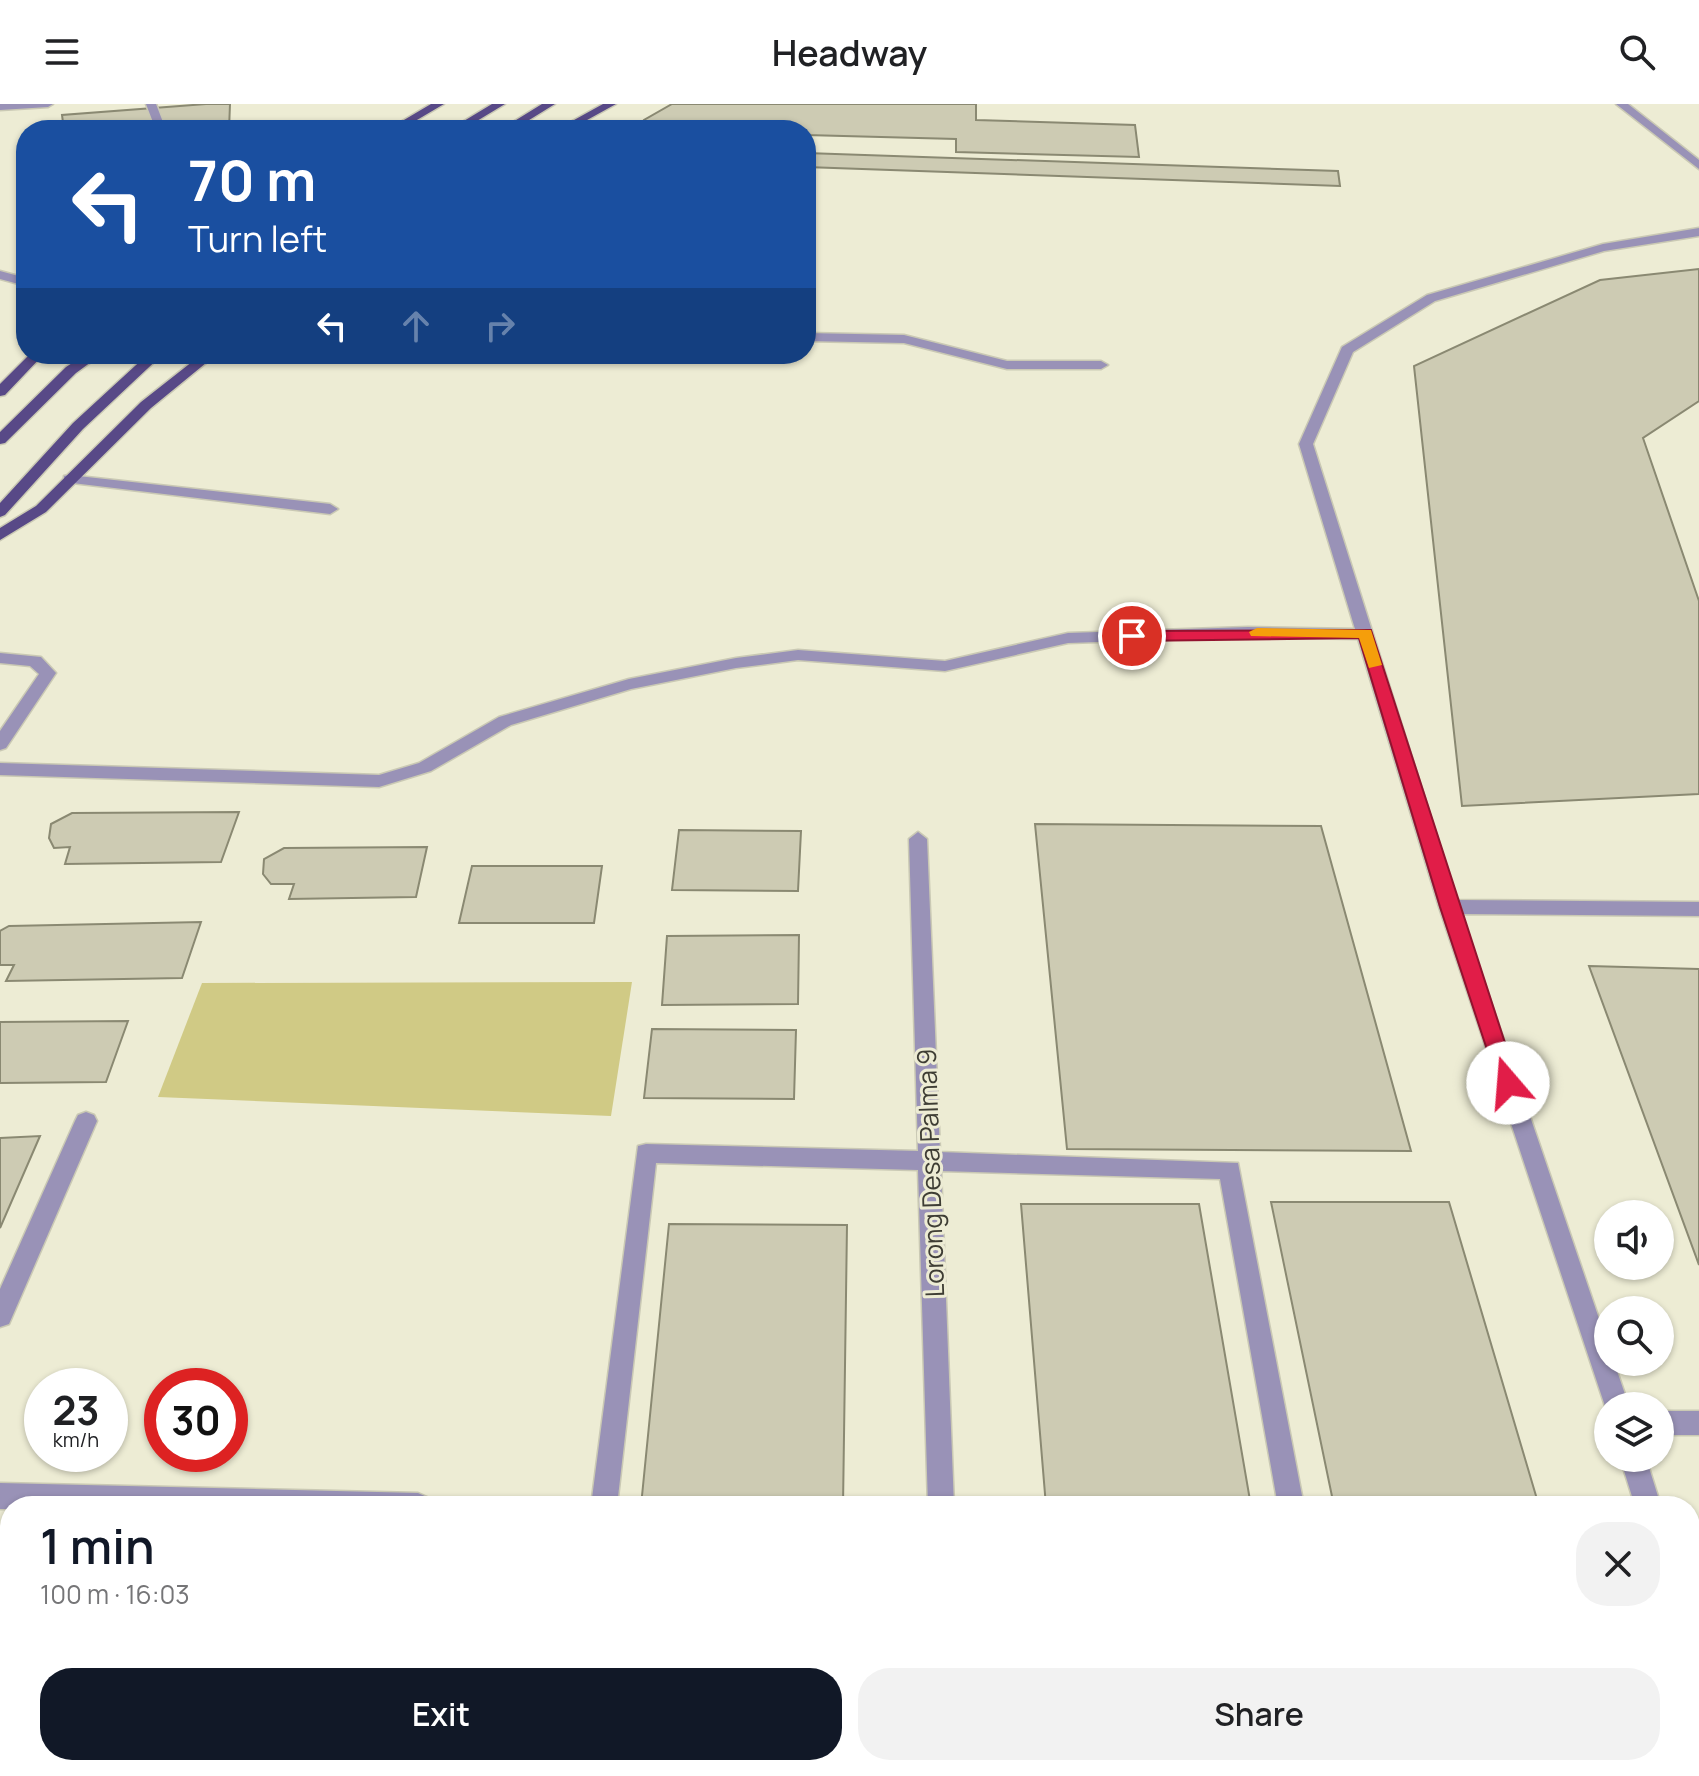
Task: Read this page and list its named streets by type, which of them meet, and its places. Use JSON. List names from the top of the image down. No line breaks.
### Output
{"streets":{"street":["Lorong Desa Palma 9"]},"page":{"header":"Headway","turn":["70 m","Turn left"],"speed":"23 km/h","limit":"30","heading":["1 min","100 m · 16:03"],"buttons":["Exit","Share"]}}
